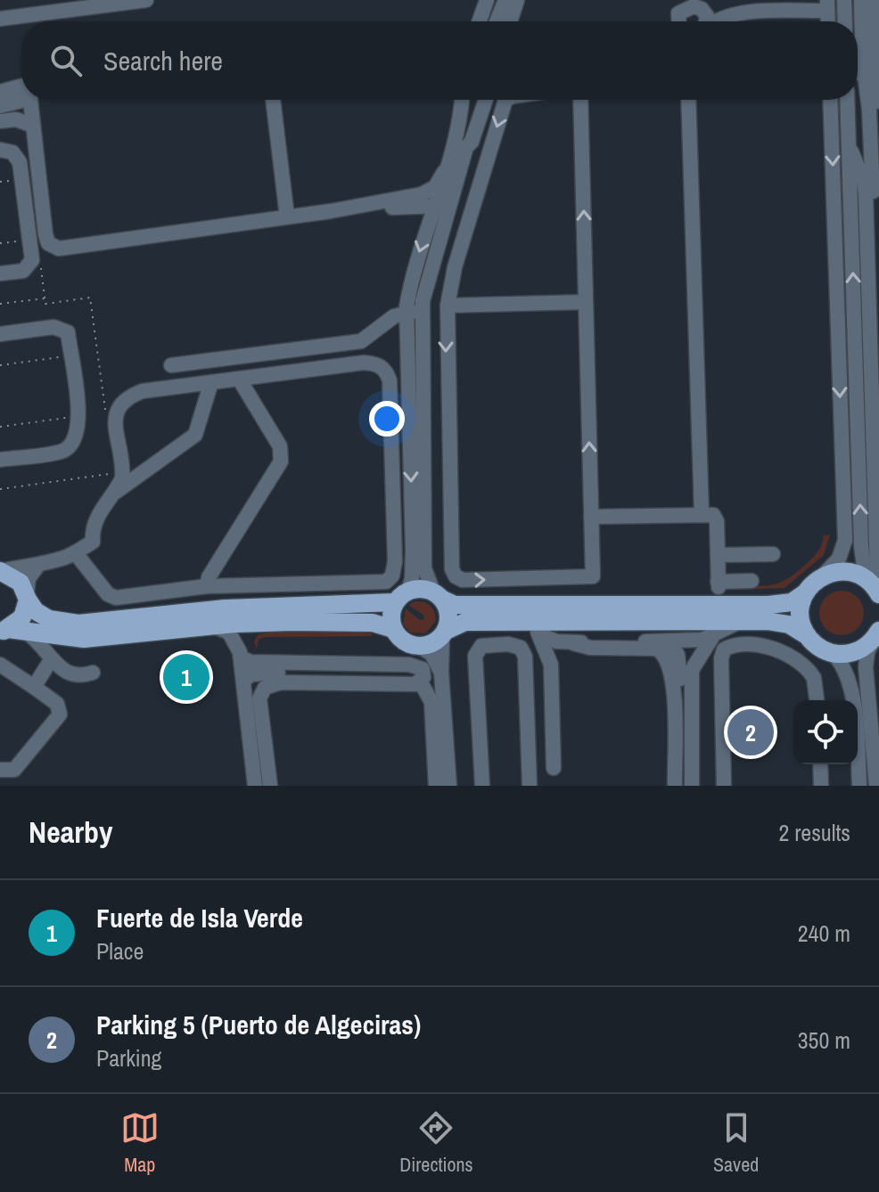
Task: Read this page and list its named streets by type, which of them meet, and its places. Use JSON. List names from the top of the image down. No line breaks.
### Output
{"page":{"search":"Search here","pins":["1","2"],"heading":["Nearby","2 results"],"list":[{"mark":"1","name":"Fuerte de Isla Verde","note":"Place","value":"240 m"},{"mark":"2","name":"Parking 5 (Puerto de Algeciras)","note":"Parking","value":"350 m"}],"nav":["Map","Directions","Saved"]}}
